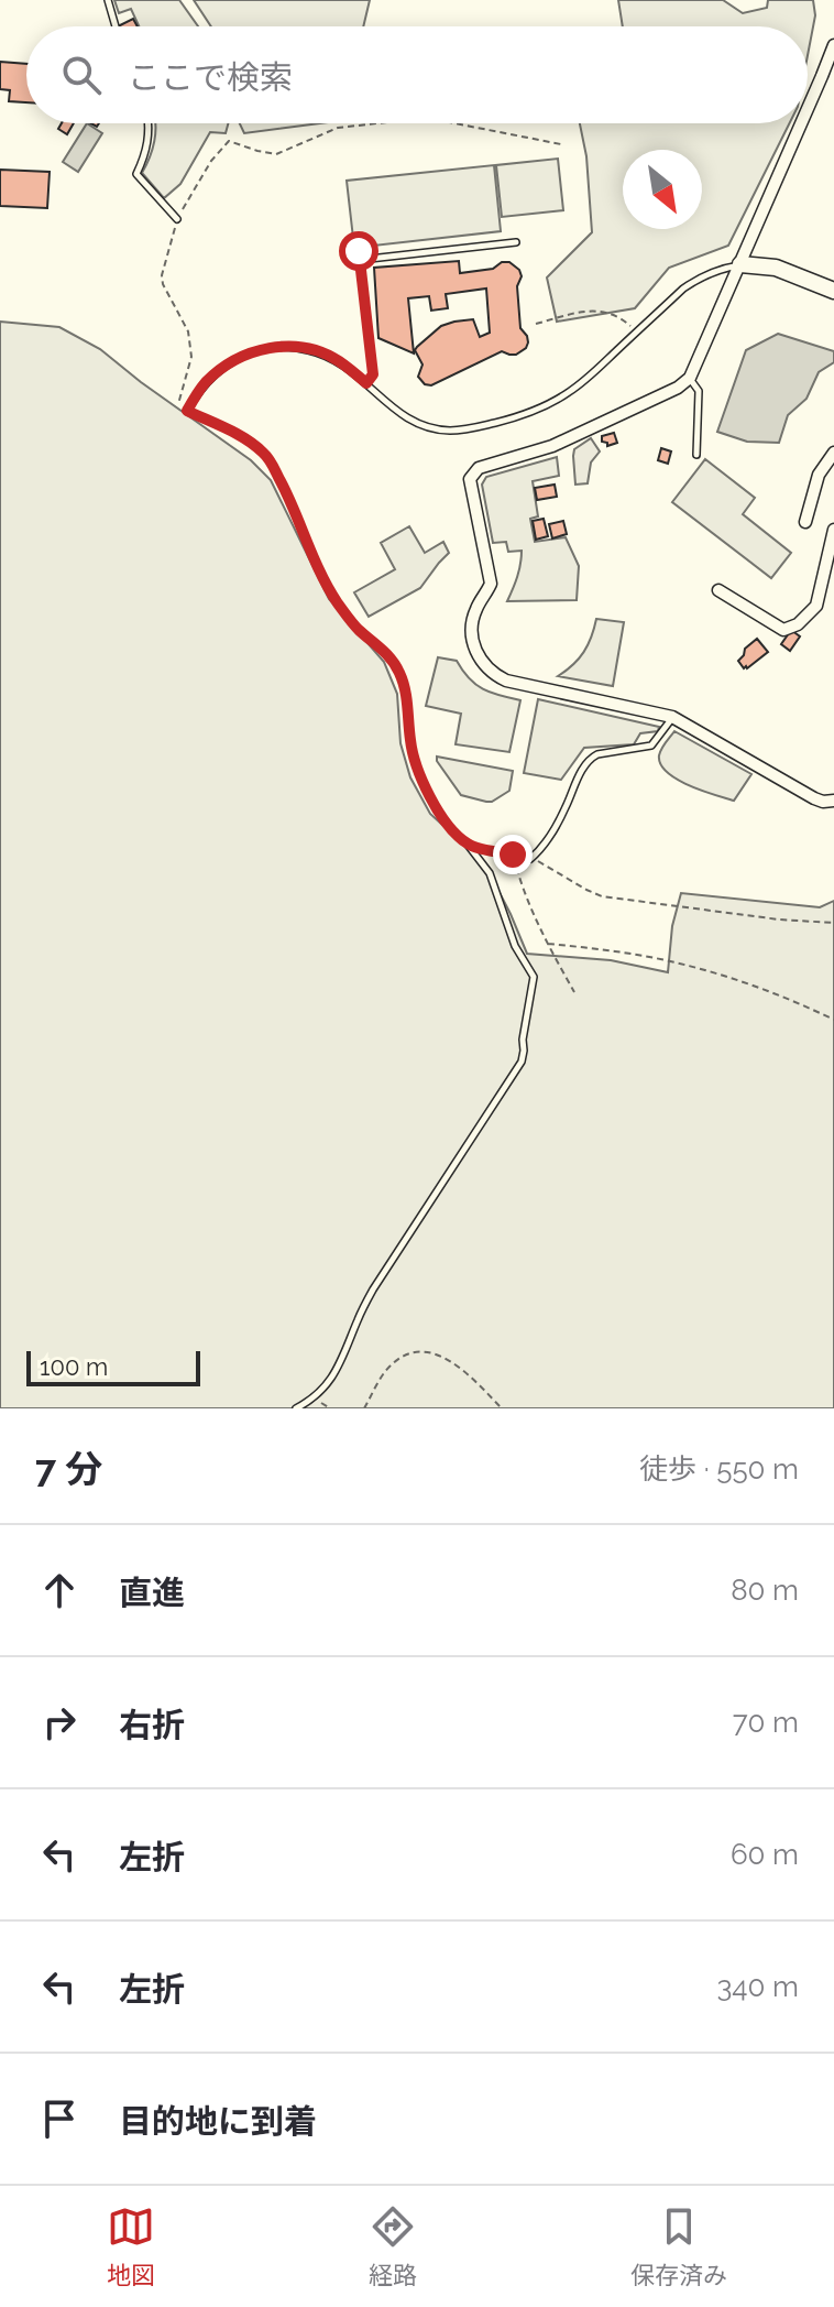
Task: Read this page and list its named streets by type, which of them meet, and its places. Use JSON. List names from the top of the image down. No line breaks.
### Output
{"scale_bar":"100 m","north":"bottom right","page":{"search":"ここで検索","scale":"100 m","heading":["7 分","徒歩 · 550 m"],"list":[["直進","80 m"],["右折","70 m"],["左折","60 m"],["左折","340 m"],"目的地に到着"],"nav":["地図","経路","保存済み"]}}
